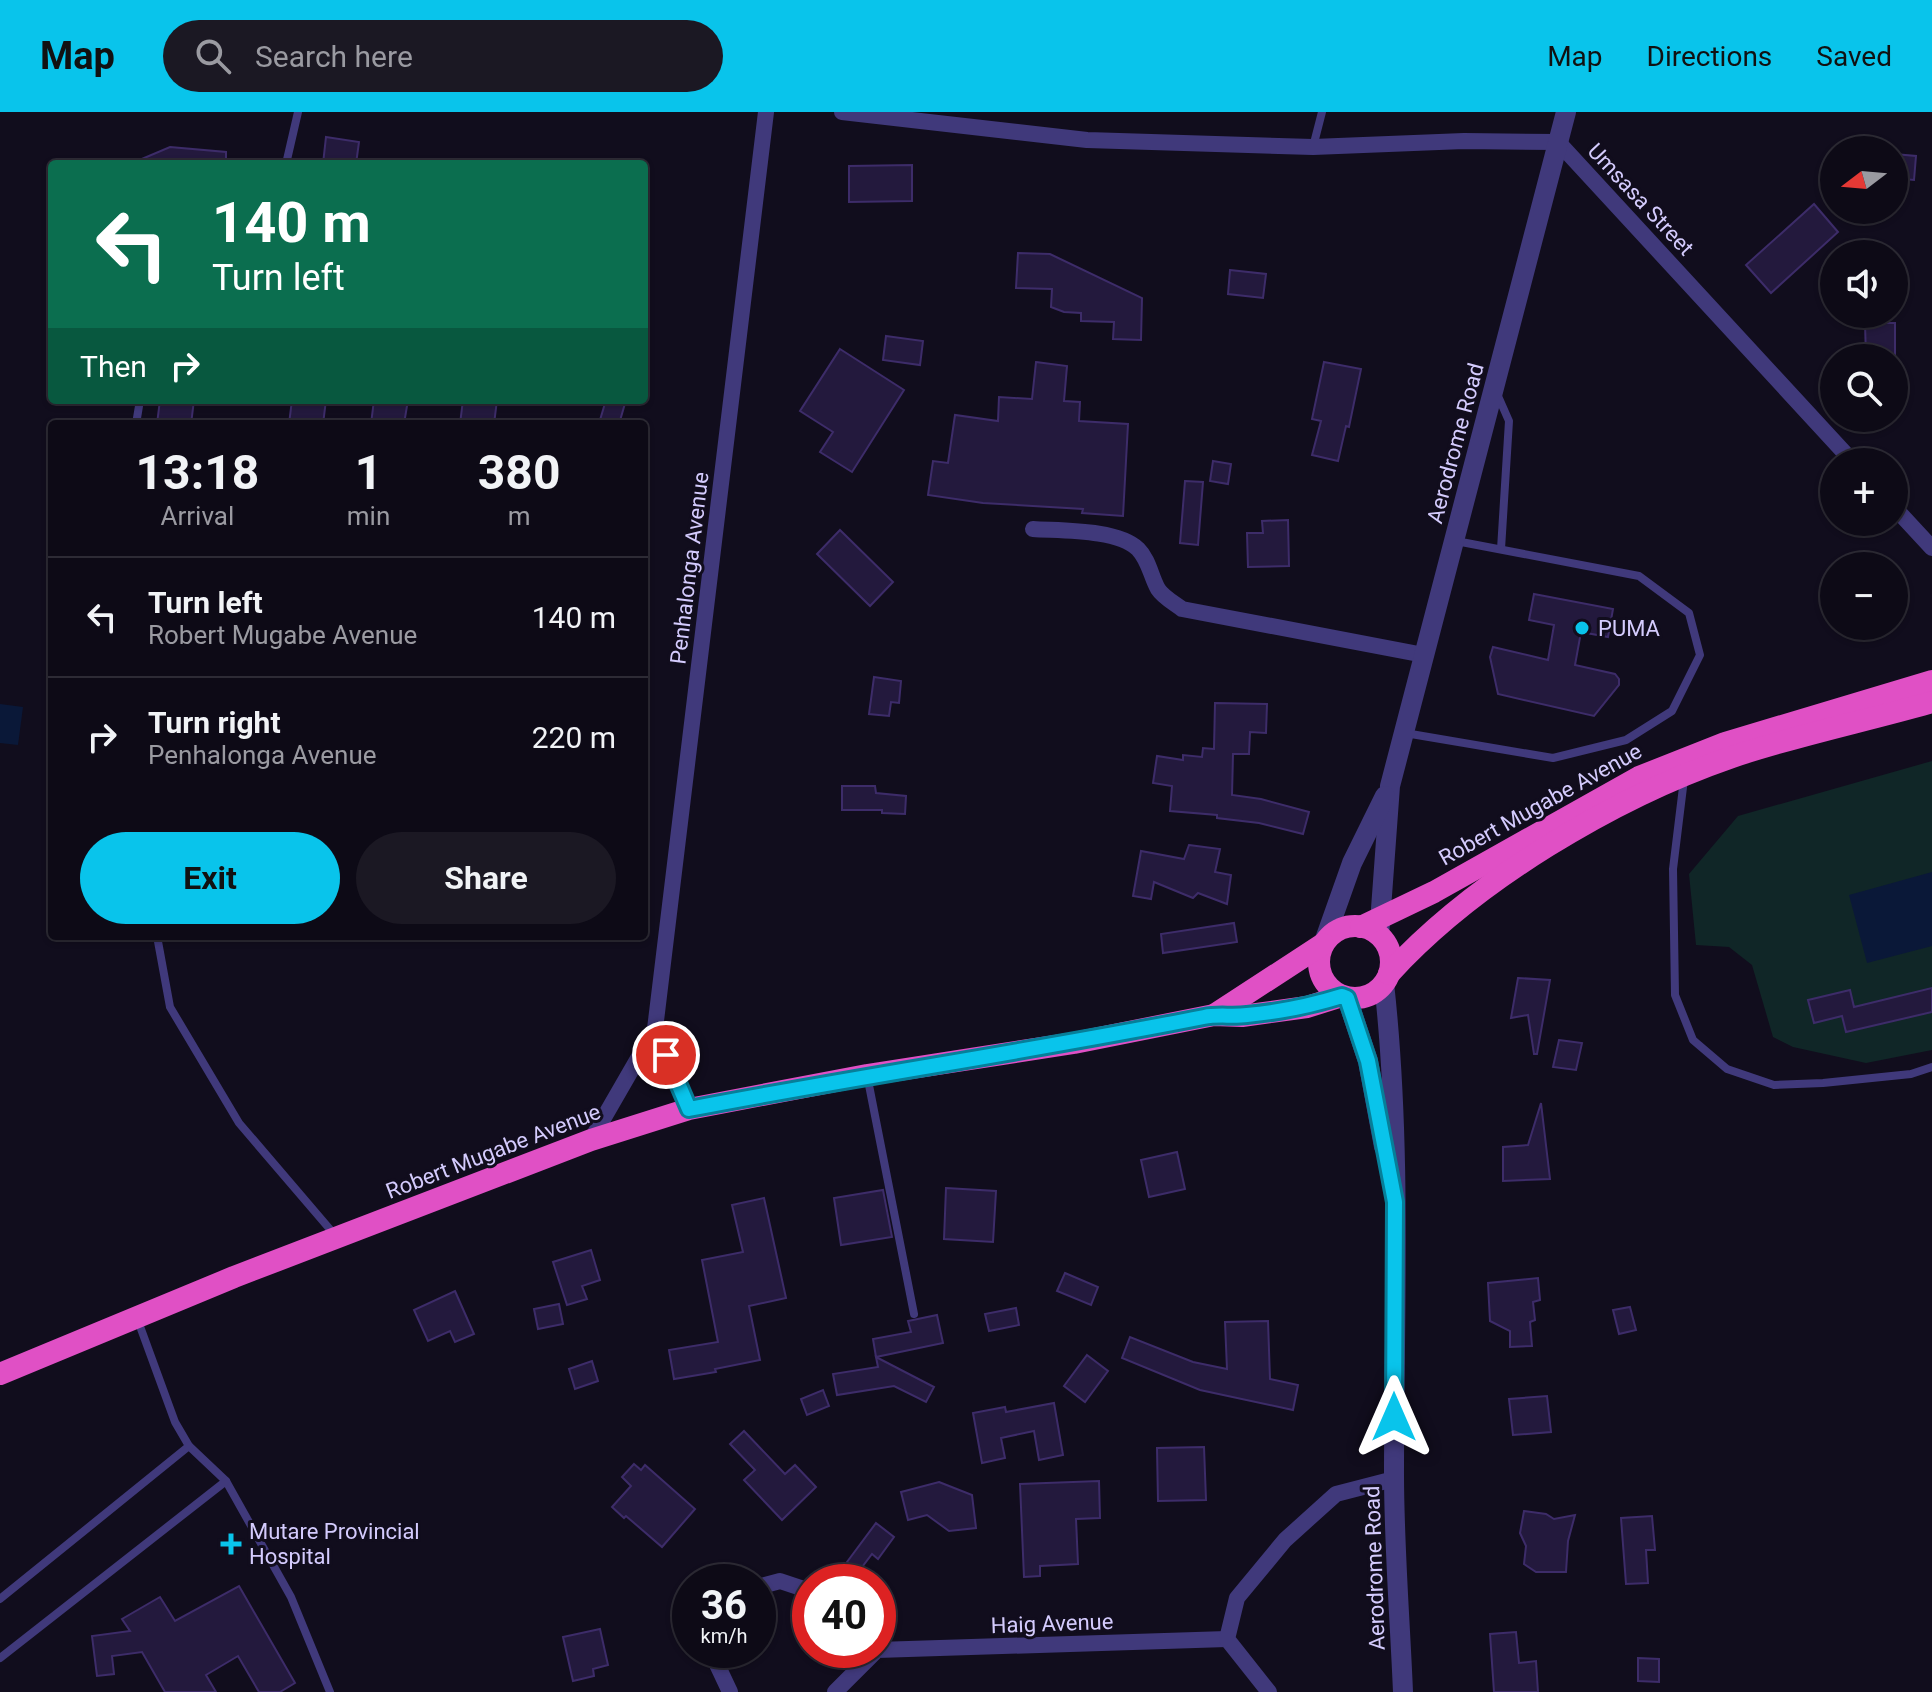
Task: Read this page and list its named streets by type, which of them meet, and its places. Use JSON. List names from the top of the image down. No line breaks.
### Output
{"streets":{"highway":["Robert Mugabe Avenue"],"street":["Umsasa Street","Aerodrome Road","Penhalonga Avenue","Haig Avenue"]},"crossings":[["Umsasa Street","Aerodrome Road"],["Aerodrome Road","Robert Mugabe Avenue"],["Penhalonga Avenue","Robert Mugabe Avenue"]],"places":{"other":["PUMA"],"health":["Mutare Provincial Hospital"]},"north":"left","page":{"header":"Map","search":"Search here","nav":["Map","Directions","Saved"],"map_buttons":["+","−"],"turn":["140 m","Turn left"],"then":"Then","eta":["13:18","Arrival","1","min","380","m"],"list":[{"name":"Turn left","note":"Robert Mugabe Avenue","value":"140 m"},{"name":"Turn right","note":"Penhalonga Avenue","value":"220 m"}],"buttons":["Exit","Share"],"speed":"36 km/h","limit":"40"}}
